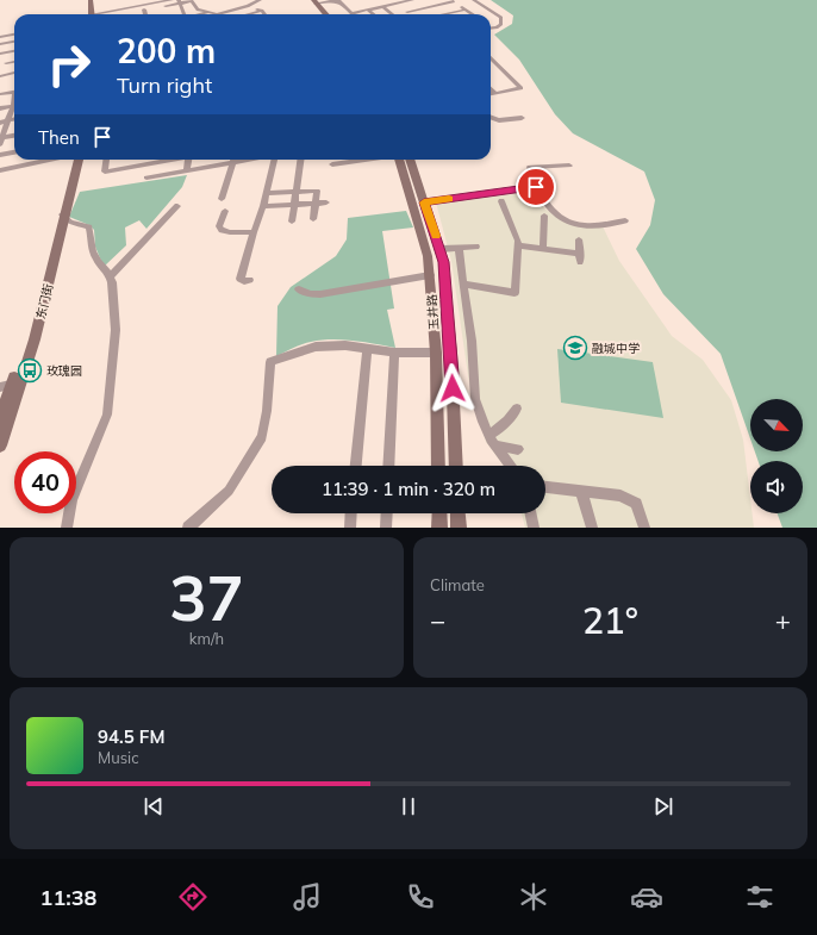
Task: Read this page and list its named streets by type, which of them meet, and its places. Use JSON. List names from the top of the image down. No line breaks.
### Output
{"streets":{"street":["东门街","玉井路"]},"places":{"school or university":["融城中学"],"bus stop":["玫瑰园"]},"north":"bottom right","page":{"turn":["200 m","Turn right"],"then":"Then","limit":"40","trip":"11:39 · 1 min · 320 m","tile":[["37","km/h"],"Climate"],"heat":["−","21°","+"],"song":["94.5 FM","Music"],"tabs":"11:38"}}
